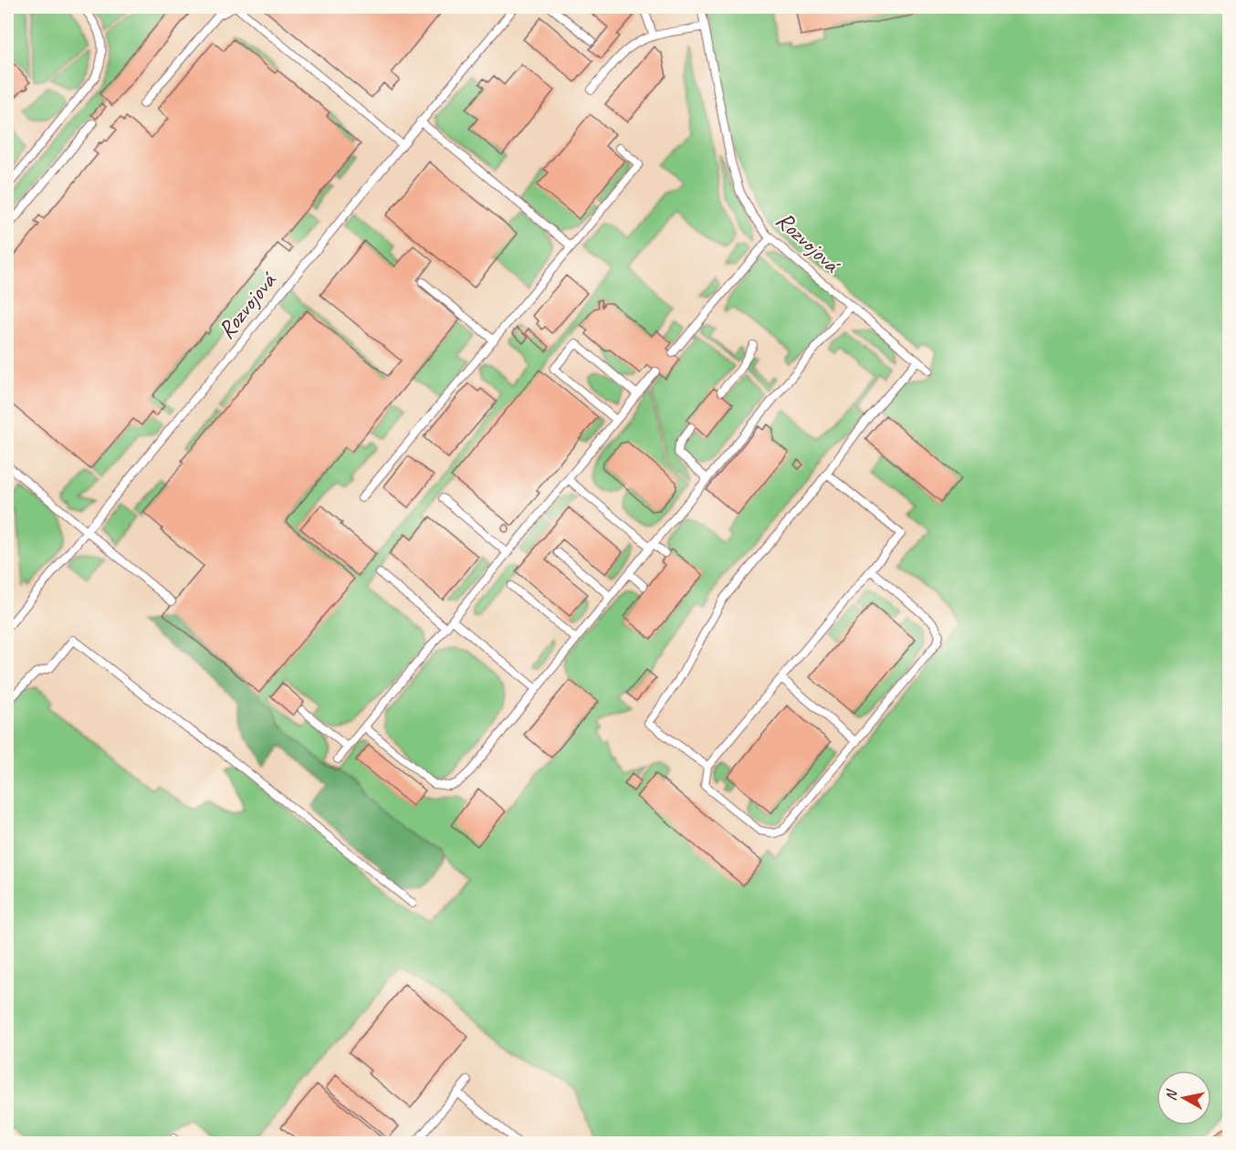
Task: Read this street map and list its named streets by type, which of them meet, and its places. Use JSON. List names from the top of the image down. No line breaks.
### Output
{"streets":{"lane":["Rozvojová"]},"north":"left"}
